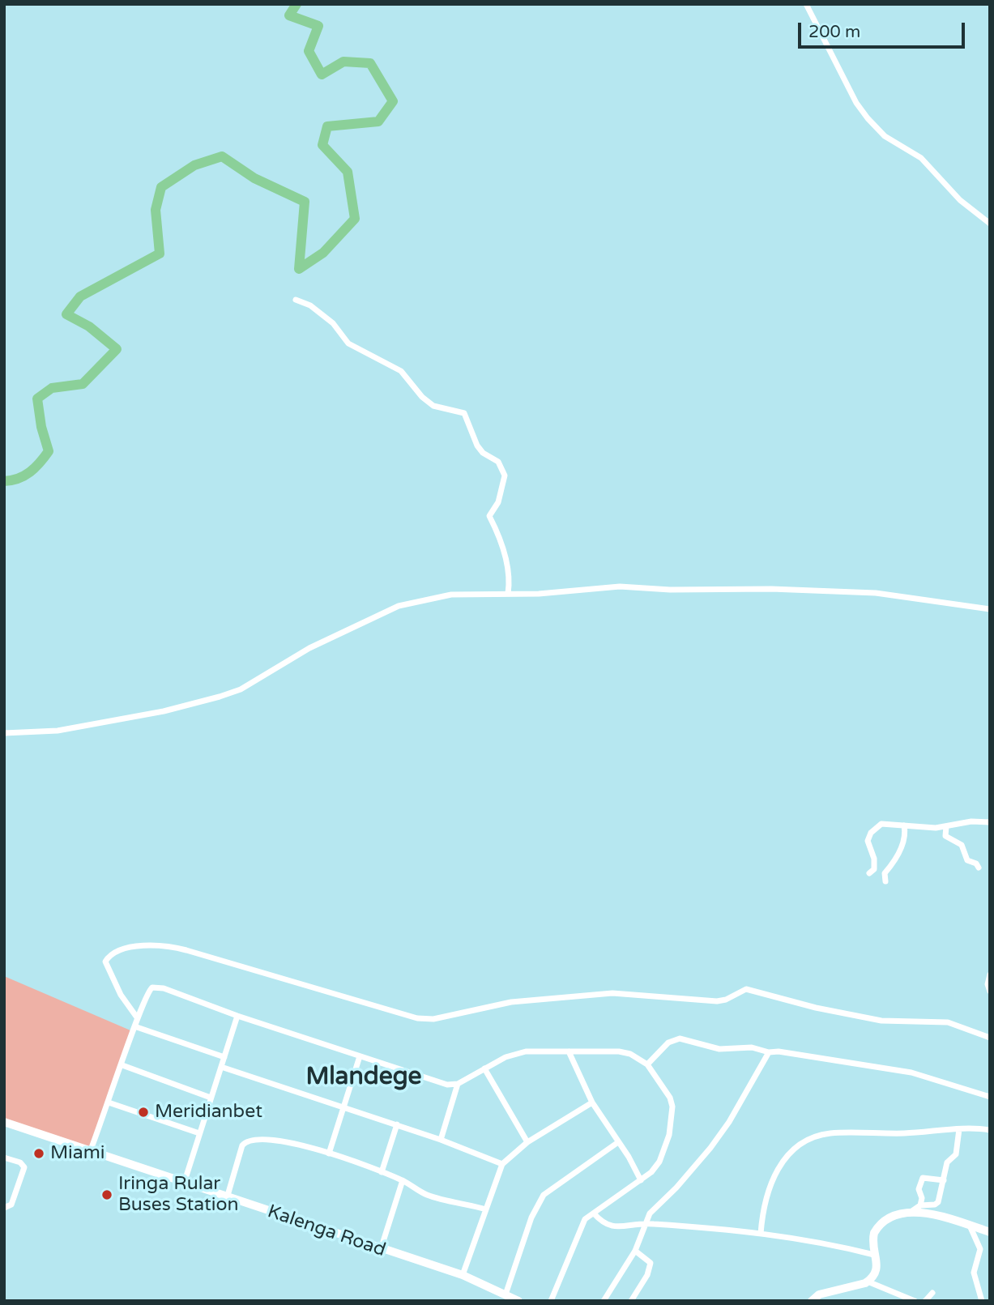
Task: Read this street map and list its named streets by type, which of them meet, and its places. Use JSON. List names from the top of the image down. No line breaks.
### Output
{"streets":{"main road":["Kalenga Road"]},"districts":["Mlandege"],"places":["Meridianbet","Miami","Iringa Rular Buses Station"],"scale_bar":"200 m"}
